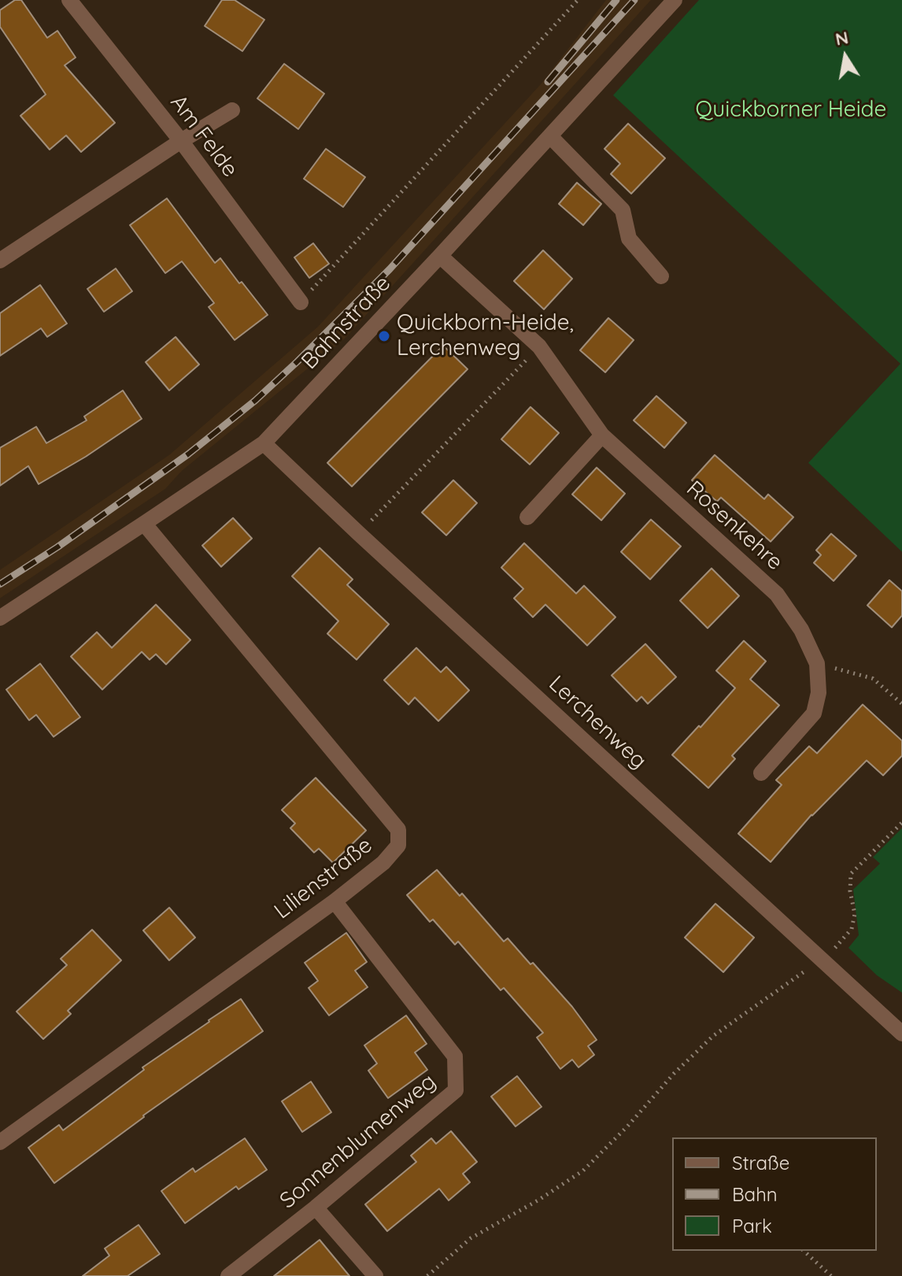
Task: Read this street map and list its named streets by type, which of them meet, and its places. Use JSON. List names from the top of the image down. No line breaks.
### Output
{"streets":{"street":["Am Felde","Bahnstraße","Rosenkehre","Lerchenweg","Lilienstraße","Sonnenblumenweg"]},"crossings":[["Bahnstraße","Rosenkehre"],["Bahnstraße","Lerchenweg"],["Bahnstraße","Lilienstraße"],["Lilienstraße","Sonnenblumenweg"]],"parks":["Quickborner Heide"],"places":["Quickborn-Heide, Lerchenweg"],"legend":["Straße","Bahn","Park"],"north":"top"}
